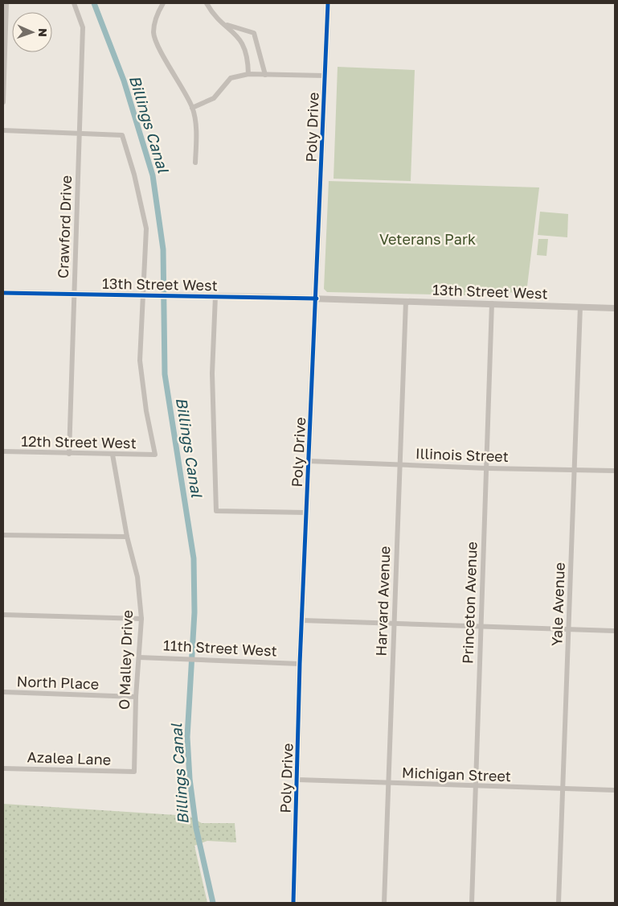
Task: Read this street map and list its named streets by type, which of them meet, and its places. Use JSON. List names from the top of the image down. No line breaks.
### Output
{"streets":{"street":["Poly Drive","Crawford Drive","13th Street West","12th Street West","Illinois Street","Harvard Avenue","Princeton Avenue","Yale Avenue","11th Street West","O Malley Drive","North Place","Azalea Lane","Michigan Street"]},"crossings":[["Poly Drive","13th Street West"],["Poly Drive","Illinois Street"],["Poly Drive","11th Street West"],["Poly Drive","Michigan Street"],["Crawford Drive","13th Street West"],["Crawford Drive","12th Street West"],["13th Street West","12th Street West"],["13th Street West","Harvard Avenue"],["13th Street West","Princeton Avenue"],["13th Street West","Yale Avenue"],["12th Street West","O Malley Drive"],["Illinois Street","Harvard Avenue"],["Illinois Street","Princeton Avenue"],["Illinois Street","Yale Avenue"],["Harvard Avenue","Michigan Street"],["Princeton Avenue","Michigan Street"],["Yale Avenue","Michigan Street"],["11th Street West","O Malley Drive"],["O Malley Drive","North Place"],["O Malley Drive","Azalea Lane"]],"water":["Billings Canal"],"parks":["Veterans Park"],"north":"right"}
